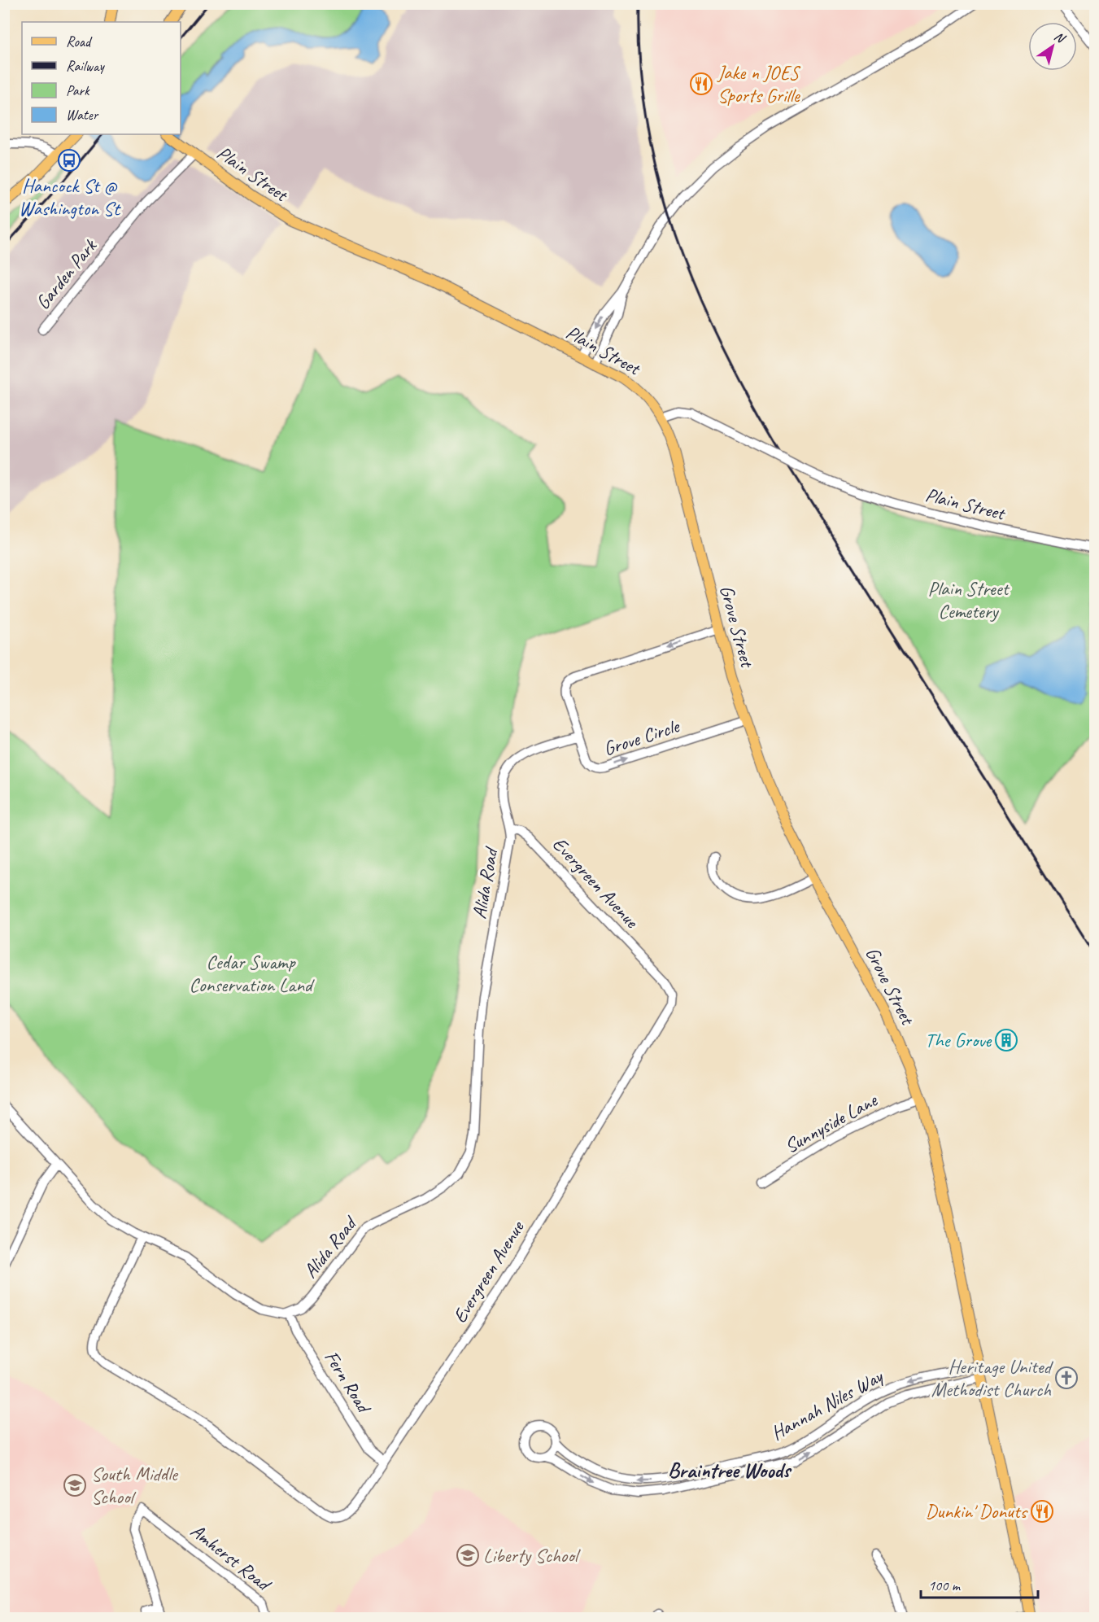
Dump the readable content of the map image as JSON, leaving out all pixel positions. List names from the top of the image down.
{
  "streets": {
    "main road": ["Plain Street", "Grove Street"],
    "street": [
      "Garden Park",
      "Grove Circle",
      "Evergreen Avenue",
      "Alida Road",
      "Sunnyside Lane",
      "Fern Road",
      "Hannah Niles Way",
      "Amherst Road"
    ]
  },
  "crossings": [
    ["Plain Street", "Garden Park"],
    ["Plain Street", "Grove Street"],
    ["Grove Street", "Grove Circle"],
    ["Grove Street", "Sunnyside Lane"],
    ["Grove Street", "Hannah Niles Way"],
    ["Evergreen Avenue", "Alida Road"],
    ["Evergreen Avenue", "Fern Road"],
    ["Alida Road", "Fern Road"]
  ],
  "districts": ["Braintree Woods"],
  "parks": ["Plain Street Cemetery", "Cedar Swamp Conservation Land"],
  "places": {
    "restaurant": ["Jake n JOES Sports Grille", "Dunkin' Donuts"],
    "bus stop": ["Hancock St @ Washington St"],
    "building": ["The Grove"],
    "church": ["Heritage United Methodist Church"],
    "school or university": ["South Middle School", "Liberty School"]
  },
  "legend": [
    "Road",
    "Railway",
    "Park",
    "Water"
  ],
  "scale_bar": "100 m",
  "north": "top right"
}
